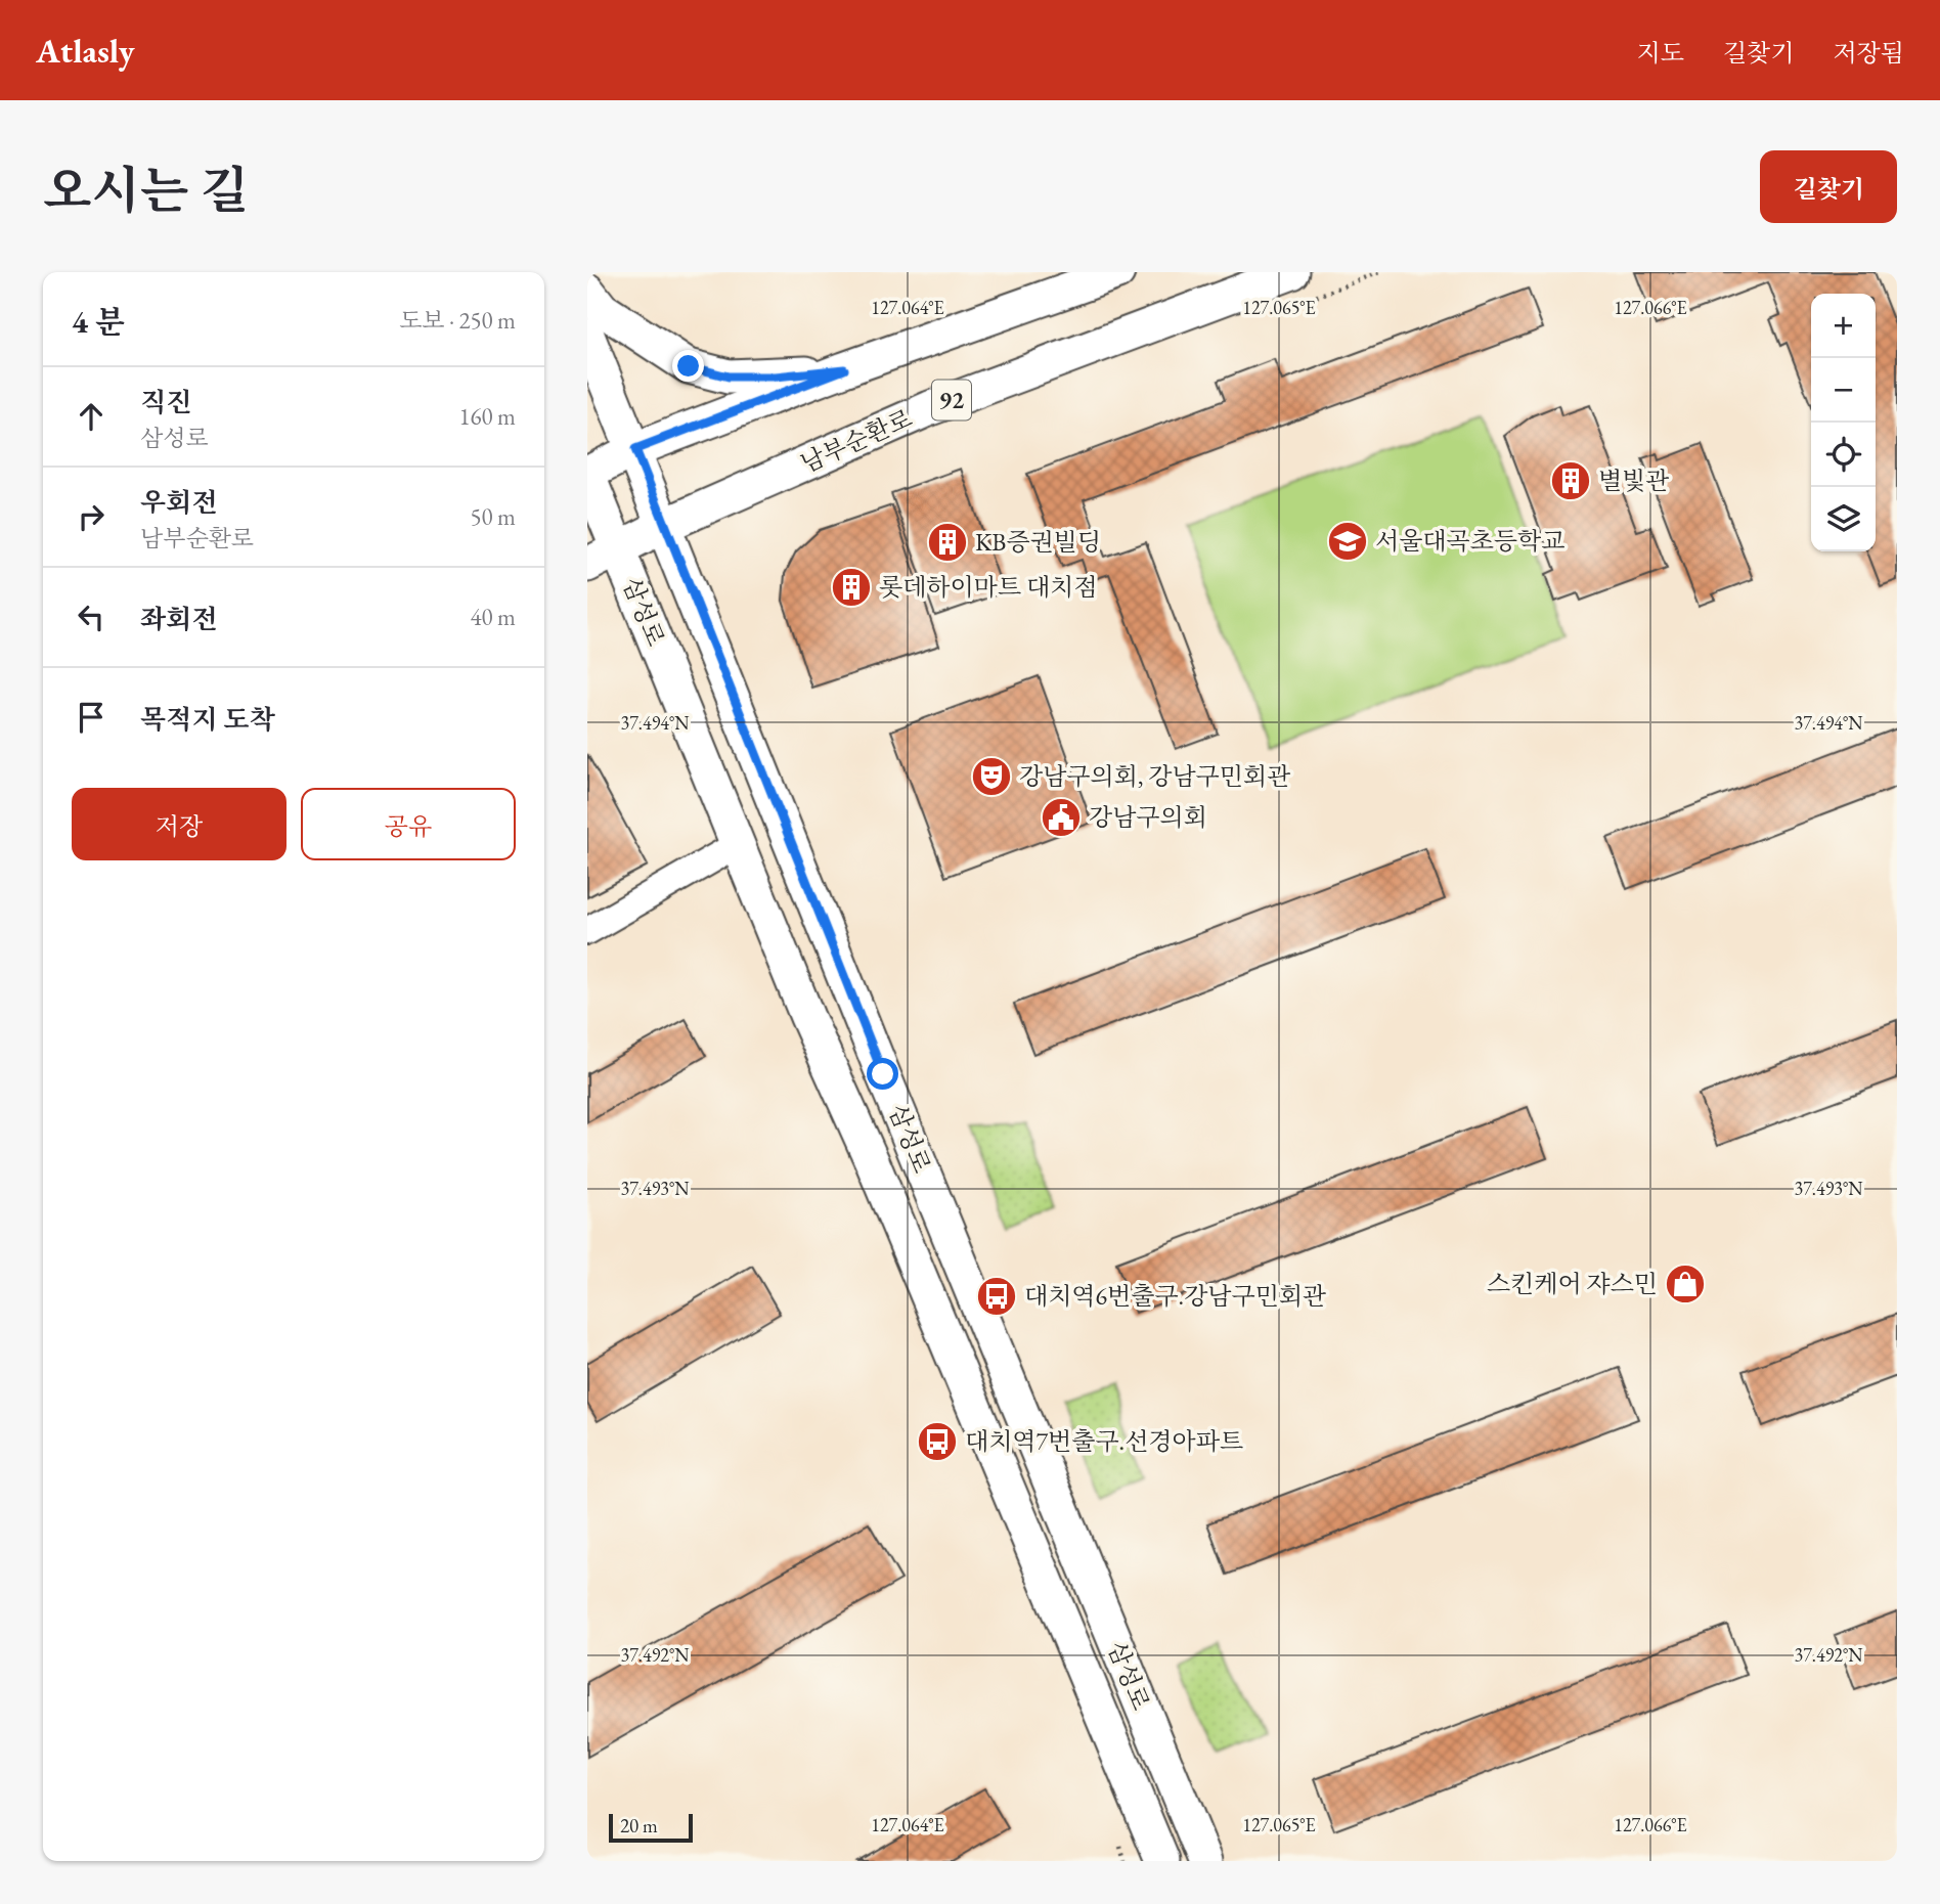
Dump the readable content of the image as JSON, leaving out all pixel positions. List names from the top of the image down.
{
  "streets": {
    "main road": ["92", "남부순환로", "삼성로"]
  },
  "crossings": [
    ["남부순환로", "삼성로"]
  ],
  "places": {
    "building": ["별빛관", "KB증권빌딩", "롯데하이마트 대치점"],
    "school or university": ["서울대곡초등학교"],
    "theatre": ["강남구의회, 강남구민회관"],
    "public building": ["강남구의회"],
    "shop": ["스킨케어 쟈스민"],
    "bus stop": ["대치역6번출구.강남구민회관", "대치역7번출구.선경아파트"]
  },
  "scale_bar": "20 m",
  "page": {
    "header": "Atlasly",
    "nav": ["지도", "길찾기", "저장됨"],
    "title": "오시는 길",
    "buttons": [
      "길찾기",
      ["저장", "공유"]
    ],
    "heading": ["4 분", "도보 · 250 m"],
    "map_buttons": ["+", "−"],
    "list": [
      ["직진", "삼성로", "160 m"],
      ["우회전", "남부순환로", "50 m"],
      ["좌회전", "40 m"],
      "목적지 도착"
    ],
    "scale": "20 m"
  },
  "coordinates": [
    "127.064°E",
    "127.065°E",
    "127.066°E",
    "37.494°N",
    "37.493°N",
    "37.492°N"
  ]
}
